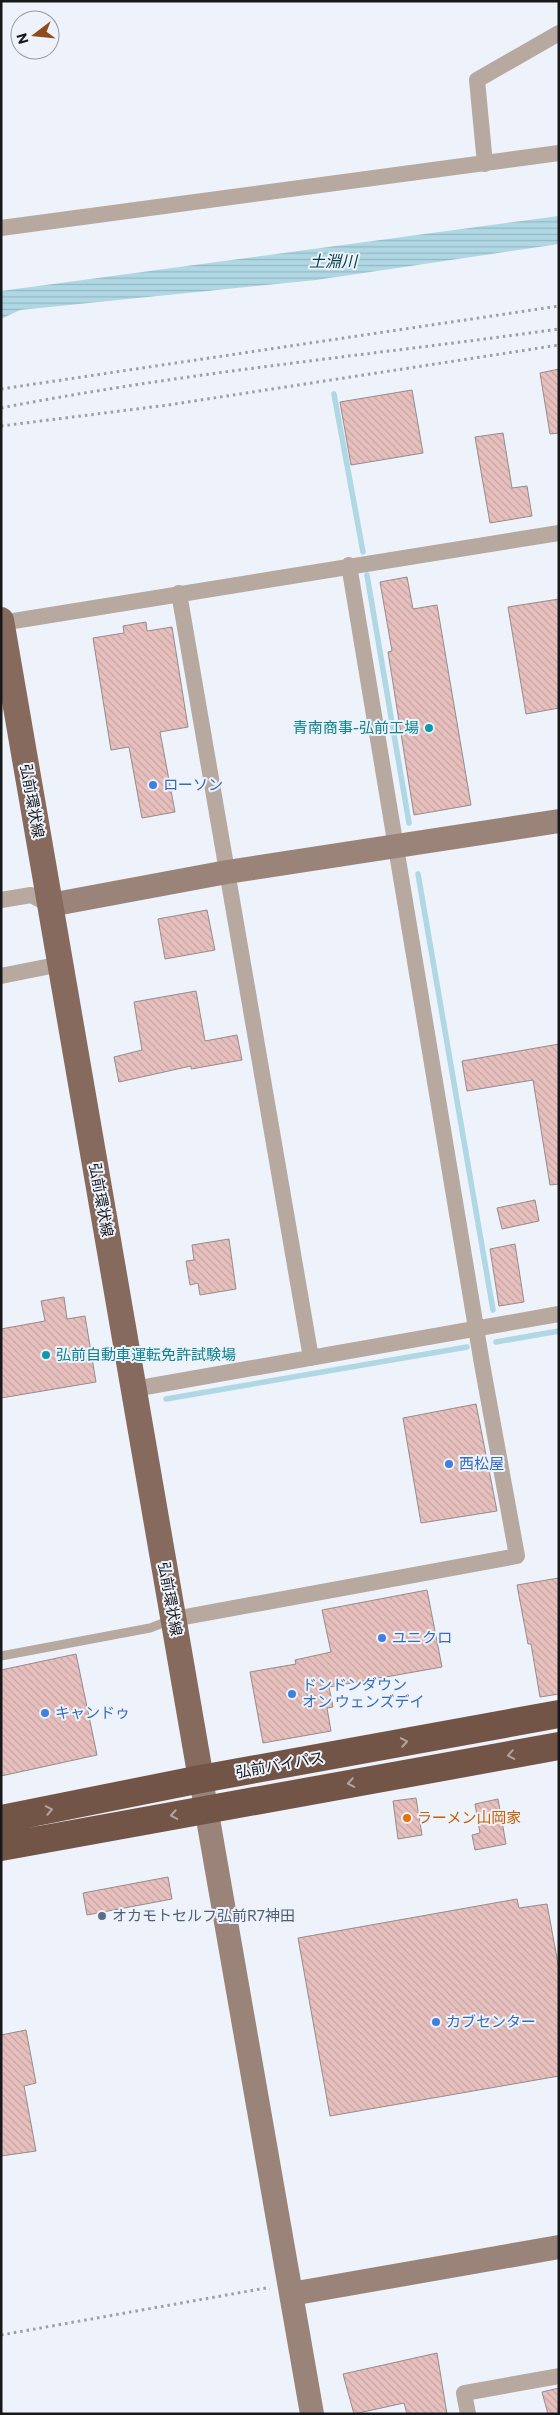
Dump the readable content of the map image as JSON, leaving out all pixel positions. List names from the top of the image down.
{
  "streets": {
    "highway": ["弘前バイパス"],
    "main road": ["弘前環状線"]
  },
  "crossings": [
    ["弘前環状線", "弘前バイパス"]
  ],
  "water": ["土淵川"],
  "places": [
    "青南商事-弘前工場",
    "ローソン",
    "弘前自動車運転免許試験場",
    "西松屋",
    "ユニクロ",
    "ドンドンダウン オン ウェンズデイ",
    "キャンドゥ",
    "ラーメン山岡家",
    "オカモトセルフ弘前R7神田",
    "カブセンター"
  ],
  "north": "left"
}
